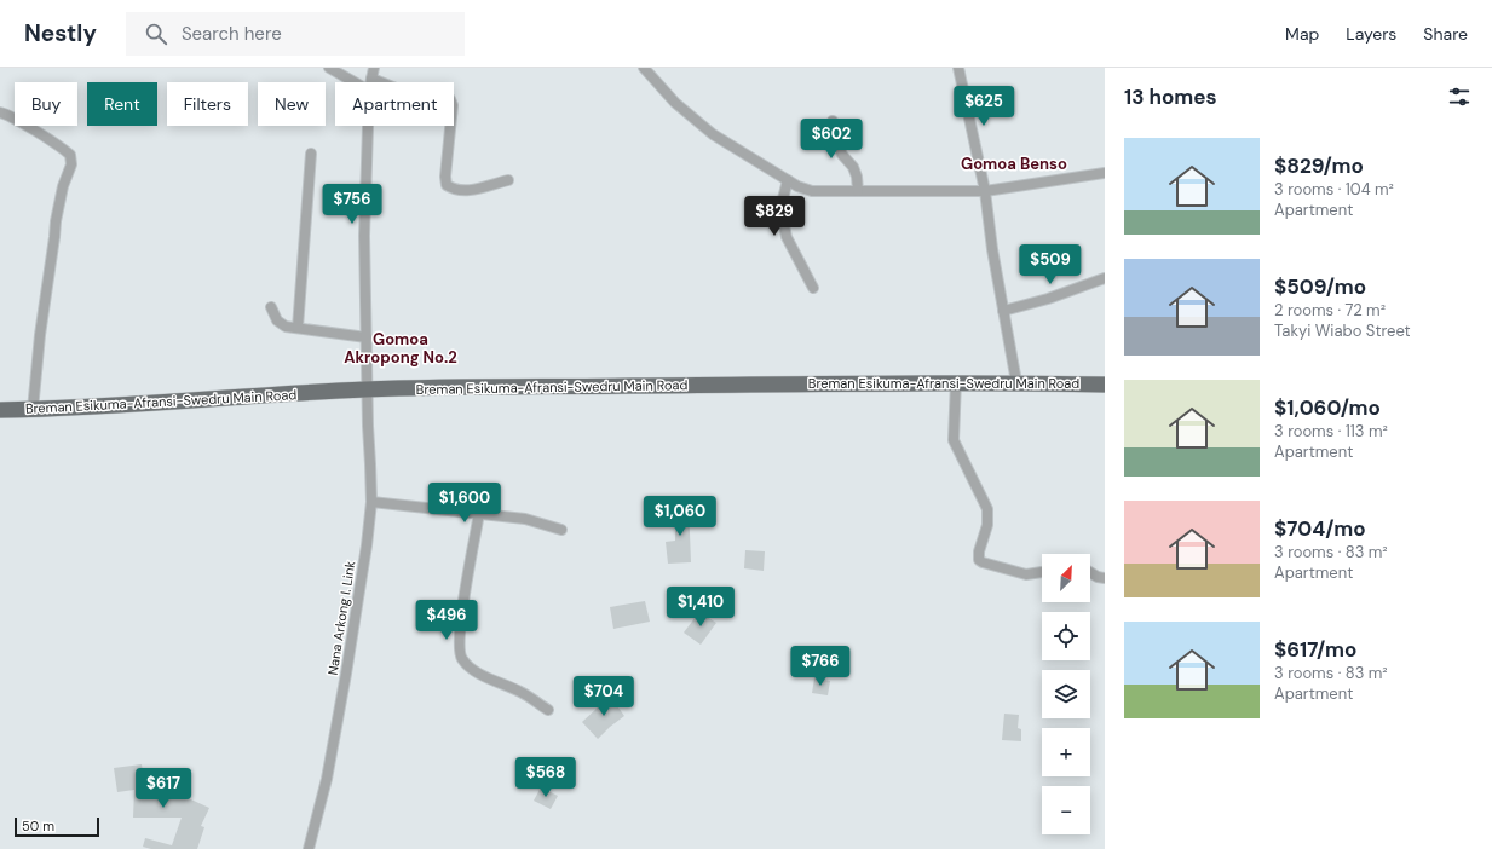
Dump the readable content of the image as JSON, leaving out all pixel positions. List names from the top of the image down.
{
  "streets": {
    "main road": ["Breman Esikuma-Afransi-Swedru Main Road"],
    "street": ["Nana Arkong I. Link"]
  },
  "crossings": [
    ["Breman Esikuma-Afransi-Swedru Main Road", "Nana Arkong I. Link"]
  ],
  "districts": ["Gomoa Benso", "Gomoa Akropong No.2"],
  "scale_bar": "50 m",
  "north": "top right",
  "page": {
    "header": "Nestly",
    "search": "Search here",
    "nav": ["Map", "Layers", "Share"],
    "heading": "13 homes",
    "chip": [
      "Buy",
      "Rent",
      "Filters",
      "New",
      "Apartment"
    ],
    "price": [
      "$625",
      "$602",
      "$756",
      "$829",
      "$509",
      "$1,600",
      "$1,060",
      "$1,410",
      "$496",
      "$766",
      "$704",
      "$568",
      "$617"
    ],
    "list": [
      {
        "name": "$829/mo",
        "note": "3 rooms · 104 m² · Apartment"
      },
      {
        "name": "$509/mo",
        "note": "2 rooms · 72 m² · Takyi Wiabo Street"
      },
      {
        "name": "$1,060/mo",
        "note": "3 rooms · 113 m² · Apartment"
      },
      {
        "name": "$704/mo",
        "note": "3 rooms · 83 m² · Apartment"
      },
      {
        "name": "$617/mo",
        "note": "3 rooms · 83 m² · Apartment"
      }
    ],
    "map_buttons": ["+", "−"],
    "scale": "50 m"
  }
}
